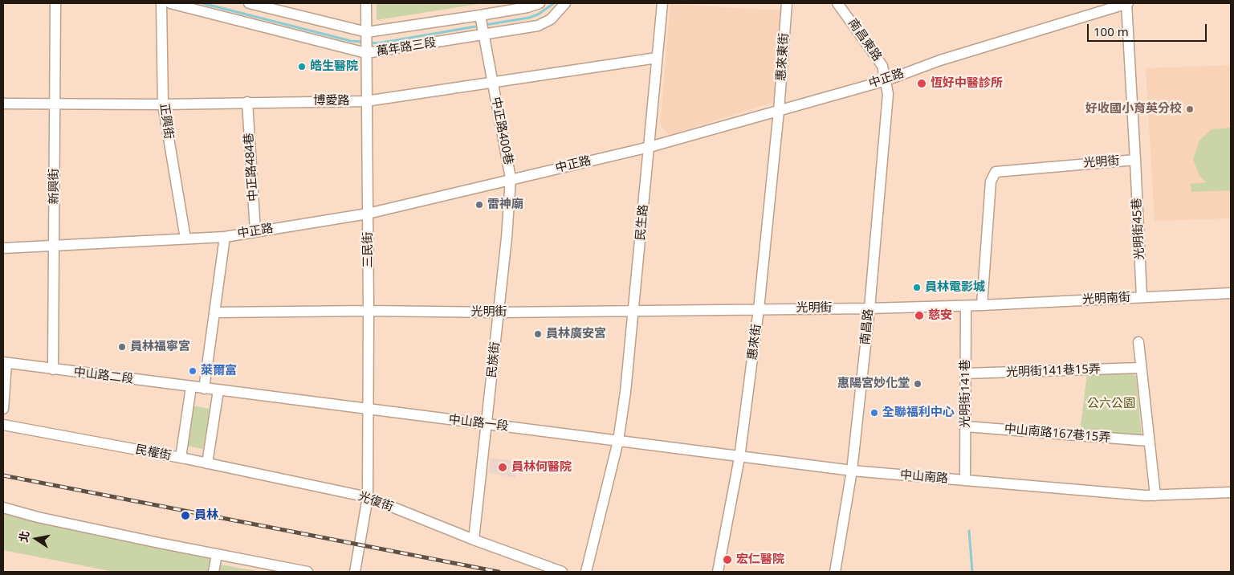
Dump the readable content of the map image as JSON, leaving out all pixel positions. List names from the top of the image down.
{
  "streets": {
    "street": [
      "南昌東路",
      "萬年路三段",
      "惠來東街",
      "中正路",
      "博愛路",
      "正興街",
      "中正路400巷",
      "光明街",
      "中正路484巷",
      "新興街",
      "民生路",
      "光明街45巷",
      "三民街",
      "光明南街",
      "南昌路",
      "惠來街",
      "民族街",
      "光明街141巷15弄",
      "中山路二段",
      "光明街141巷",
      "中山路一段",
      "中山南路167巷15弄",
      "民權街",
      "中山南路",
      "光復街"
    ]
  },
  "crossings": [
    ["南昌東路", "中正路"],
    ["南昌東路", "南昌路"],
    ["萬年路三段", "中正路400巷"],
    ["萬年路三段", "三民街"],
    ["惠來東街", "中正路"],
    ["惠來東街", "惠來街"],
    ["中正路", "正興街"],
    ["中正路", "中正路400巷"],
    ["中正路", "光明街"],
    ["中正路", "中正路484巷"],
    ["中正路", "新興街"],
    ["中正路", "民生路"],
    ["中正路", "三民街"],
    ["中正路", "南昌路"],
    ["中正路", "惠來街"],
    ["中正路", "民族街"],
    ["博愛路", "正興街"],
    ["博愛路", "中正路400巷"],
    ["博愛路", "中正路484巷"],
    ["博愛路", "新興街"],
    ["博愛路", "民生路"],
    ["博愛路", "三民街"],
    ["中正路400巷", "民族街"],
    ["光明街", "民生路"],
    ["光明街", "光明街45巷"],
    ["光明街", "三民街"],
    ["光明街", "光明南街"],
    ["光明街", "南昌路"],
    ["光明街", "惠來街"],
    ["光明街", "民族街"],
    ["光明街", "光明街141巷"],
    ["新興街", "中山路二段"],
    ["民生路", "中山路一段"],
    ["民生路", "中山南路"],
    ["光明街45巷", "光明南街"],
    ["三民街", "中山路一段"],
    ["三民街", "光復街"],
    ["南昌路", "中山南路"],
    ["惠來街", "中山南路"],
    ["民族街", "中山路一段"],
    ["民族街", "光復街"],
    ["光明街141巷15弄", "光明街141巷"],
    ["中山路二段", "中山路一段"],
    ["中山路二段", "民權街"],
    ["光明街141巷", "中山南路167巷15弄"],
    ["光明街141巷", "中山南路"],
    ["中山路一段", "中山南路"],
    ["民權街", "光復街"]
  ],
  "parks": ["公六公園"],
  "places": [
    "皓生醫院",
    "恆好中醫診所",
    "好收國小育英分校",
    "雷神廟",
    "員林電影城",
    "慈安",
    "員林廣安宮",
    "員林福寧宮",
    "萊爾富",
    "惠陽宮妙化堂",
    "全聯福利中心",
    "員林何醫院",
    "員林",
    "宏仁醫院"
  ],
  "scale_bar": "100 m",
  "north": "left"
}
